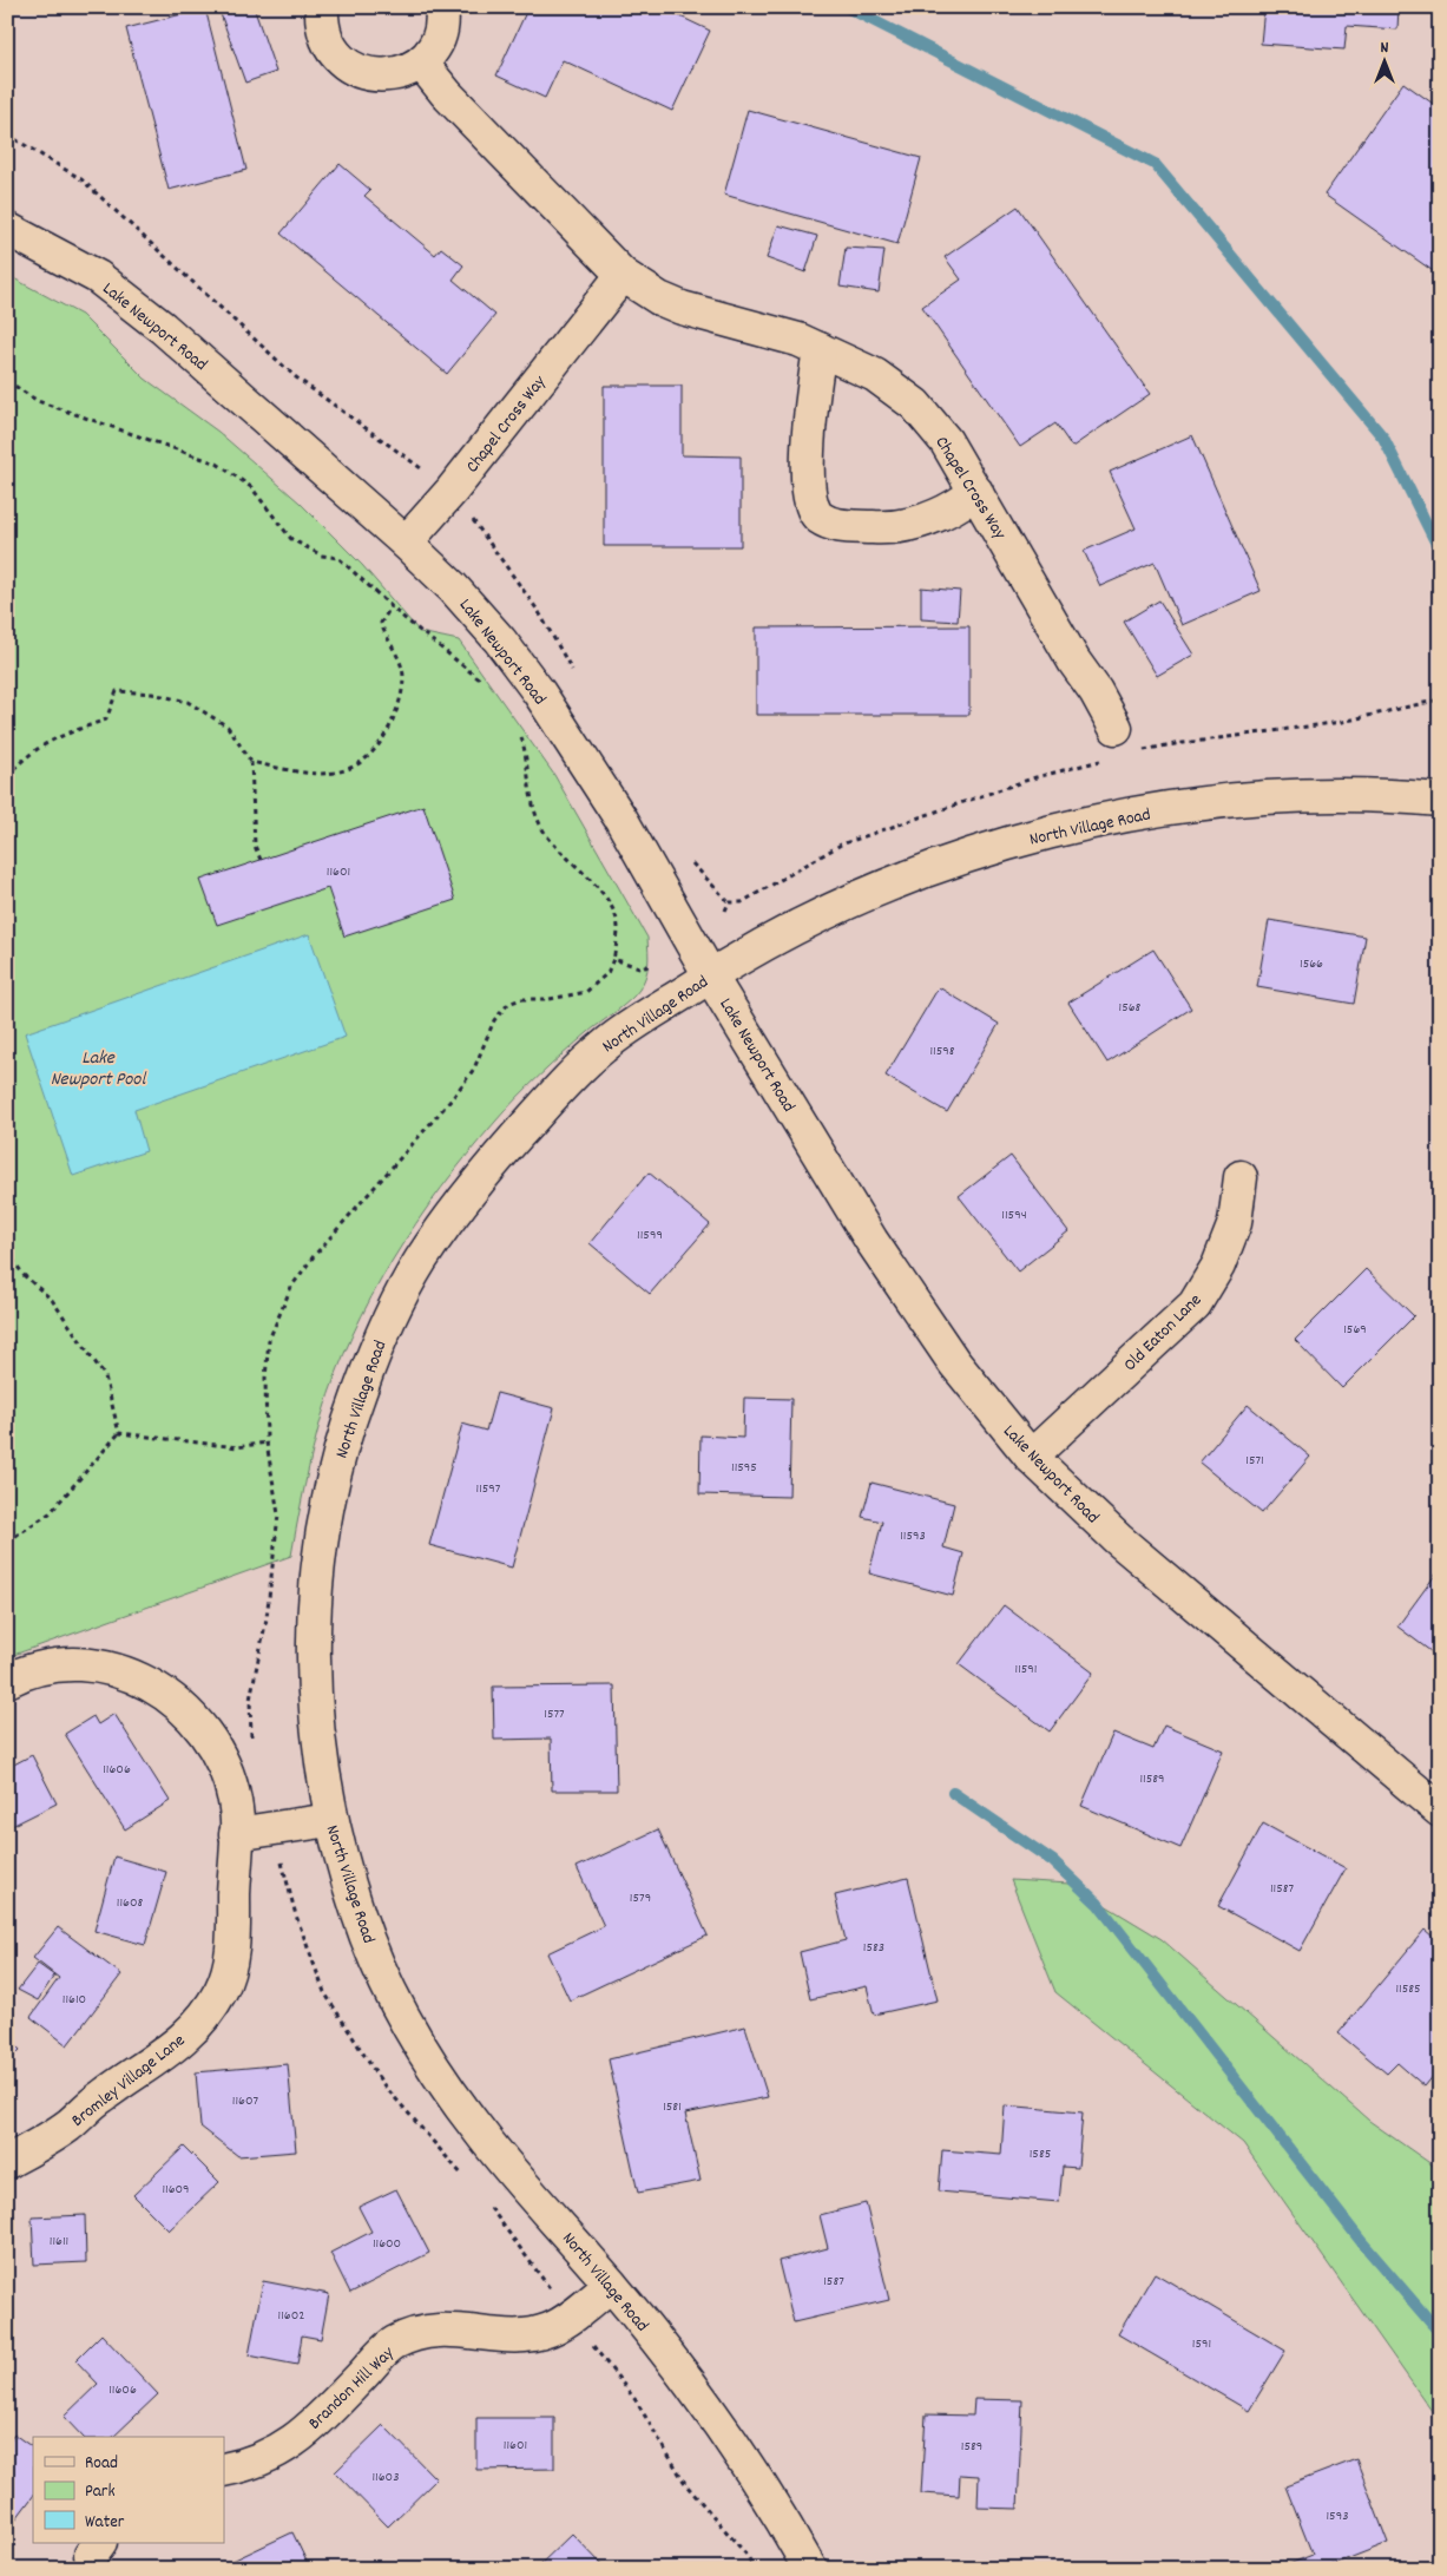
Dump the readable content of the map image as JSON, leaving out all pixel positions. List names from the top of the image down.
{
  "streets": {
    "street": [
      "Lake Newport Road",
      "Chapel Cross Way",
      "North Village Road",
      "Old Eaton Lane",
      "Bromley Village Lane",
      "Brandon Hill Way"
    ]
  },
  "crossings": [
    ["Lake Newport Road", "Chapel Cross Way"],
    ["Lake Newport Road", "North Village Road"],
    ["Lake Newport Road", "Old Eaton Lane"],
    ["North Village Road", "Brandon Hill Way"]
  ],
  "water": ["Lake Newport Pool"],
  "house_numbers": [
    "11601",
    "1566",
    "1568",
    "11598",
    "11594",
    "11599",
    "1569",
    "1571",
    "11595",
    "11597",
    "11593",
    "11591",
    "1577",
    "11606",
    "11589",
    "11587",
    "1579",
    "11608",
    "1583",
    "11585",
    "11610",
    "11607",
    "1581",
    "1585",
    "11609",
    "11611",
    "11600",
    "1587",
    "11602",
    "1591",
    "11606",
    "11601",
    "1589",
    "11603",
    "1593"
  ],
  "legend": ["Road", "Park", "Water"],
  "north": "top"
}
